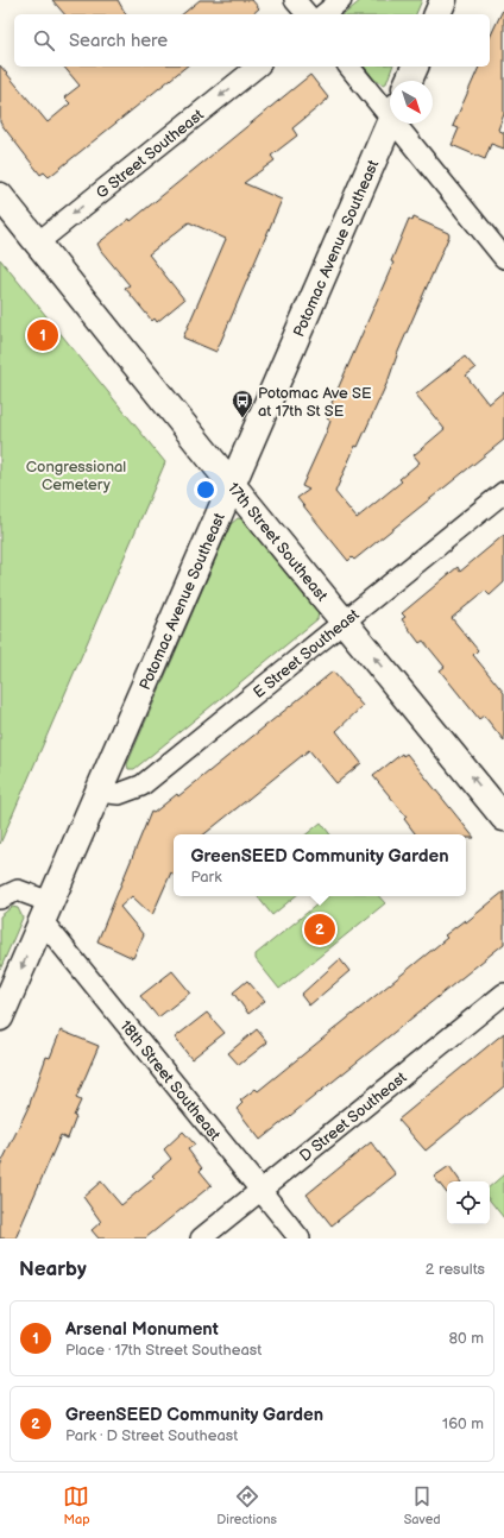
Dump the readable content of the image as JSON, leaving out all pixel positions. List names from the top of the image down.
{
  "streets": {
    "main road": ["Potomac Avenue Southeast", "17th Street Southeast"],
    "street": [
      "G Street Southeast",
      "E Street Southeast",
      "18th Street Southeast",
      "D Street Southeast"
    ]
  },
  "crossings": [
    ["G Street Southeast", "17th Street Southeast"],
    ["Potomac Avenue Southeast", "17th Street Southeast"],
    ["Potomac Avenue Southeast", "E Street Southeast"],
    ["Potomac Avenue Southeast", "18th Street Southeast"],
    ["17th Street Southeast", "E Street Southeast"],
    ["18th Street Southeast", "D Street Southeast"]
  ],
  "one_way": ["G Street Southeast"],
  "parks": ["Congressional Cemetery"],
  "places": {
    "bus stop": ["Potomac Ave SE at 17th St SE"]
  },
  "north": "bottom right",
  "page": {
    "search": "Search here",
    "pins": ["1", "2"],
    "popup": ["GreenSEED Community Garden", "Park"],
    "heading": ["Nearby", "2 results"],
    "list": [
      {
        "mark": "1",
        "name": "Arsenal Monument",
        "note": "Place · 17th Street Southeast",
        "value": "80 m"
      },
      {
        "mark": "2",
        "name": "GreenSEED Community Garden",
        "note": "Park · D Street Southeast",
        "value": "160 m"
      }
    ],
    "nav": ["Map", "Directions", "Saved"]
  }
}
